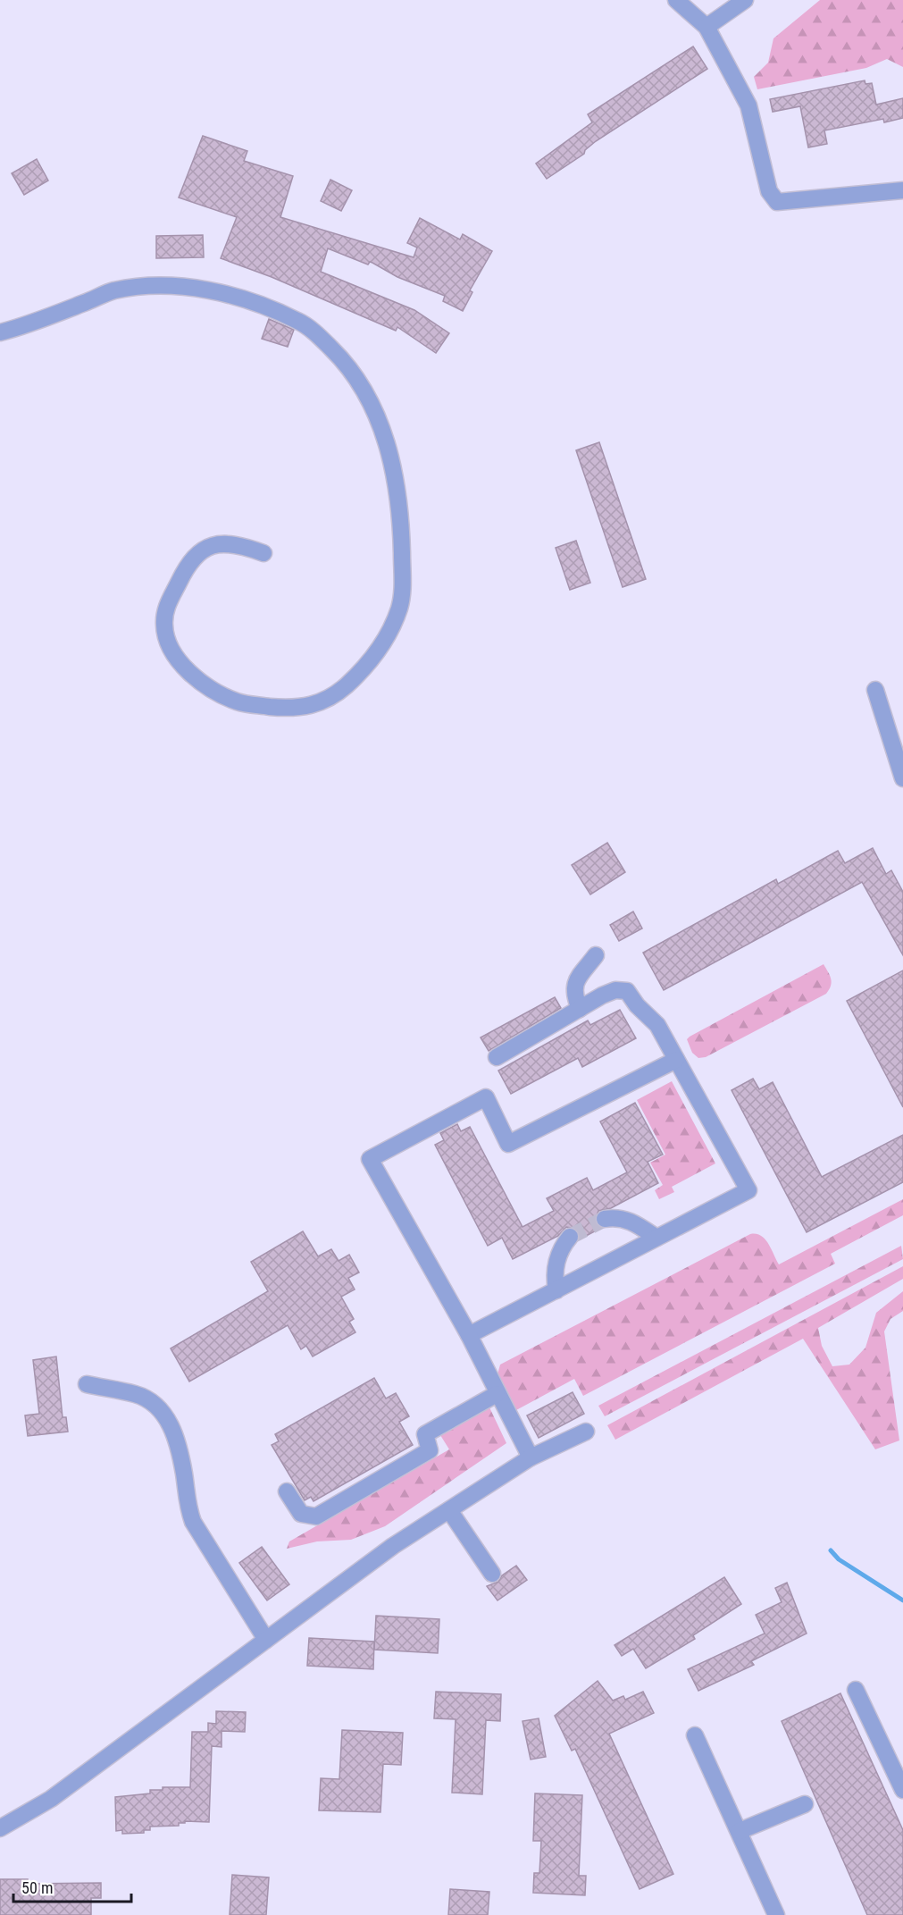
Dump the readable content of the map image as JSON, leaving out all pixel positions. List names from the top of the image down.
{
  "scale_bar": "50 m"
}
